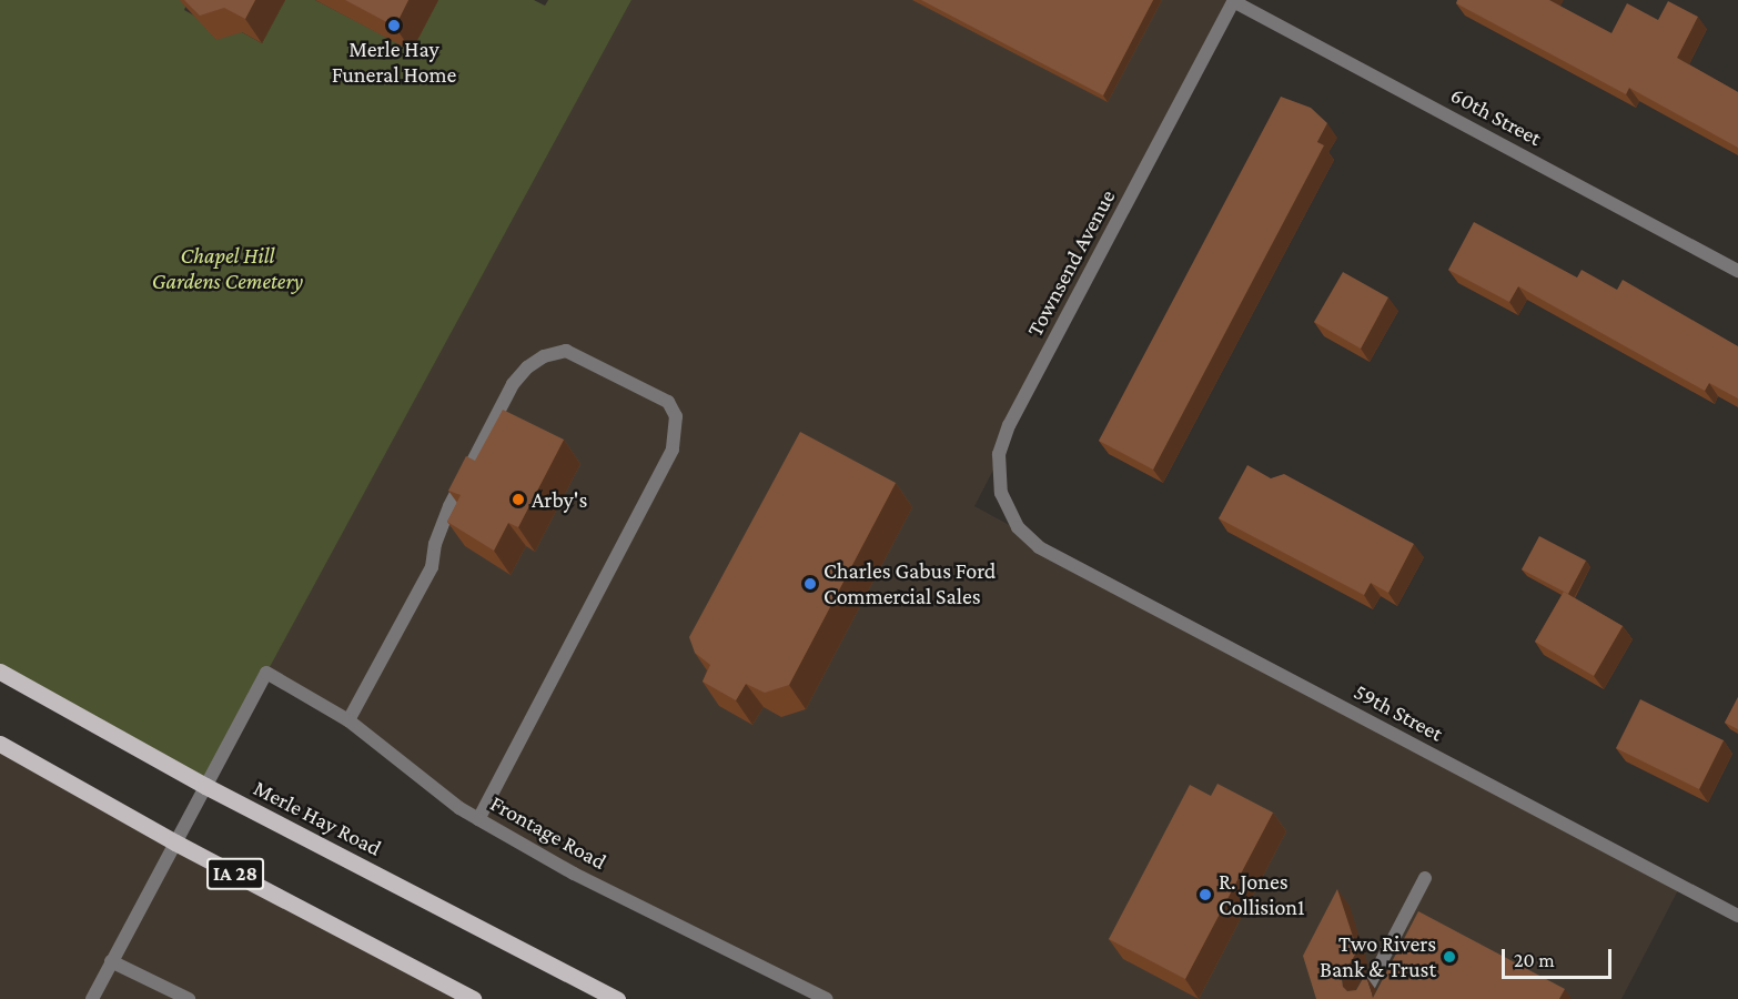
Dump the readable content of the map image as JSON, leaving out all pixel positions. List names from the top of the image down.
{
  "streets": {
    "main road": ["Merle Hay Road", "IA 28"],
    "street": [
      "60th Street",
      "Townsend Avenue",
      "59th Street",
      "Frontage Road"
    ]
  },
  "crossings": [
    ["60th Street", "Townsend Avenue"],
    ["Townsend Avenue", "59th Street"],
    ["Merle Hay Road", "Frontage Road"]
  ],
  "parks": ["Chapel Hill Gardens Cemetery"],
  "places": [
    "Merle Hay Funeral Home",
    "Arby's",
    "Charles Gabus Ford Commercial Sales",
    "R. Jones Collision1",
    "Two Rivers Bank & Trust"
  ],
  "scale_bar": "20 m"
}
